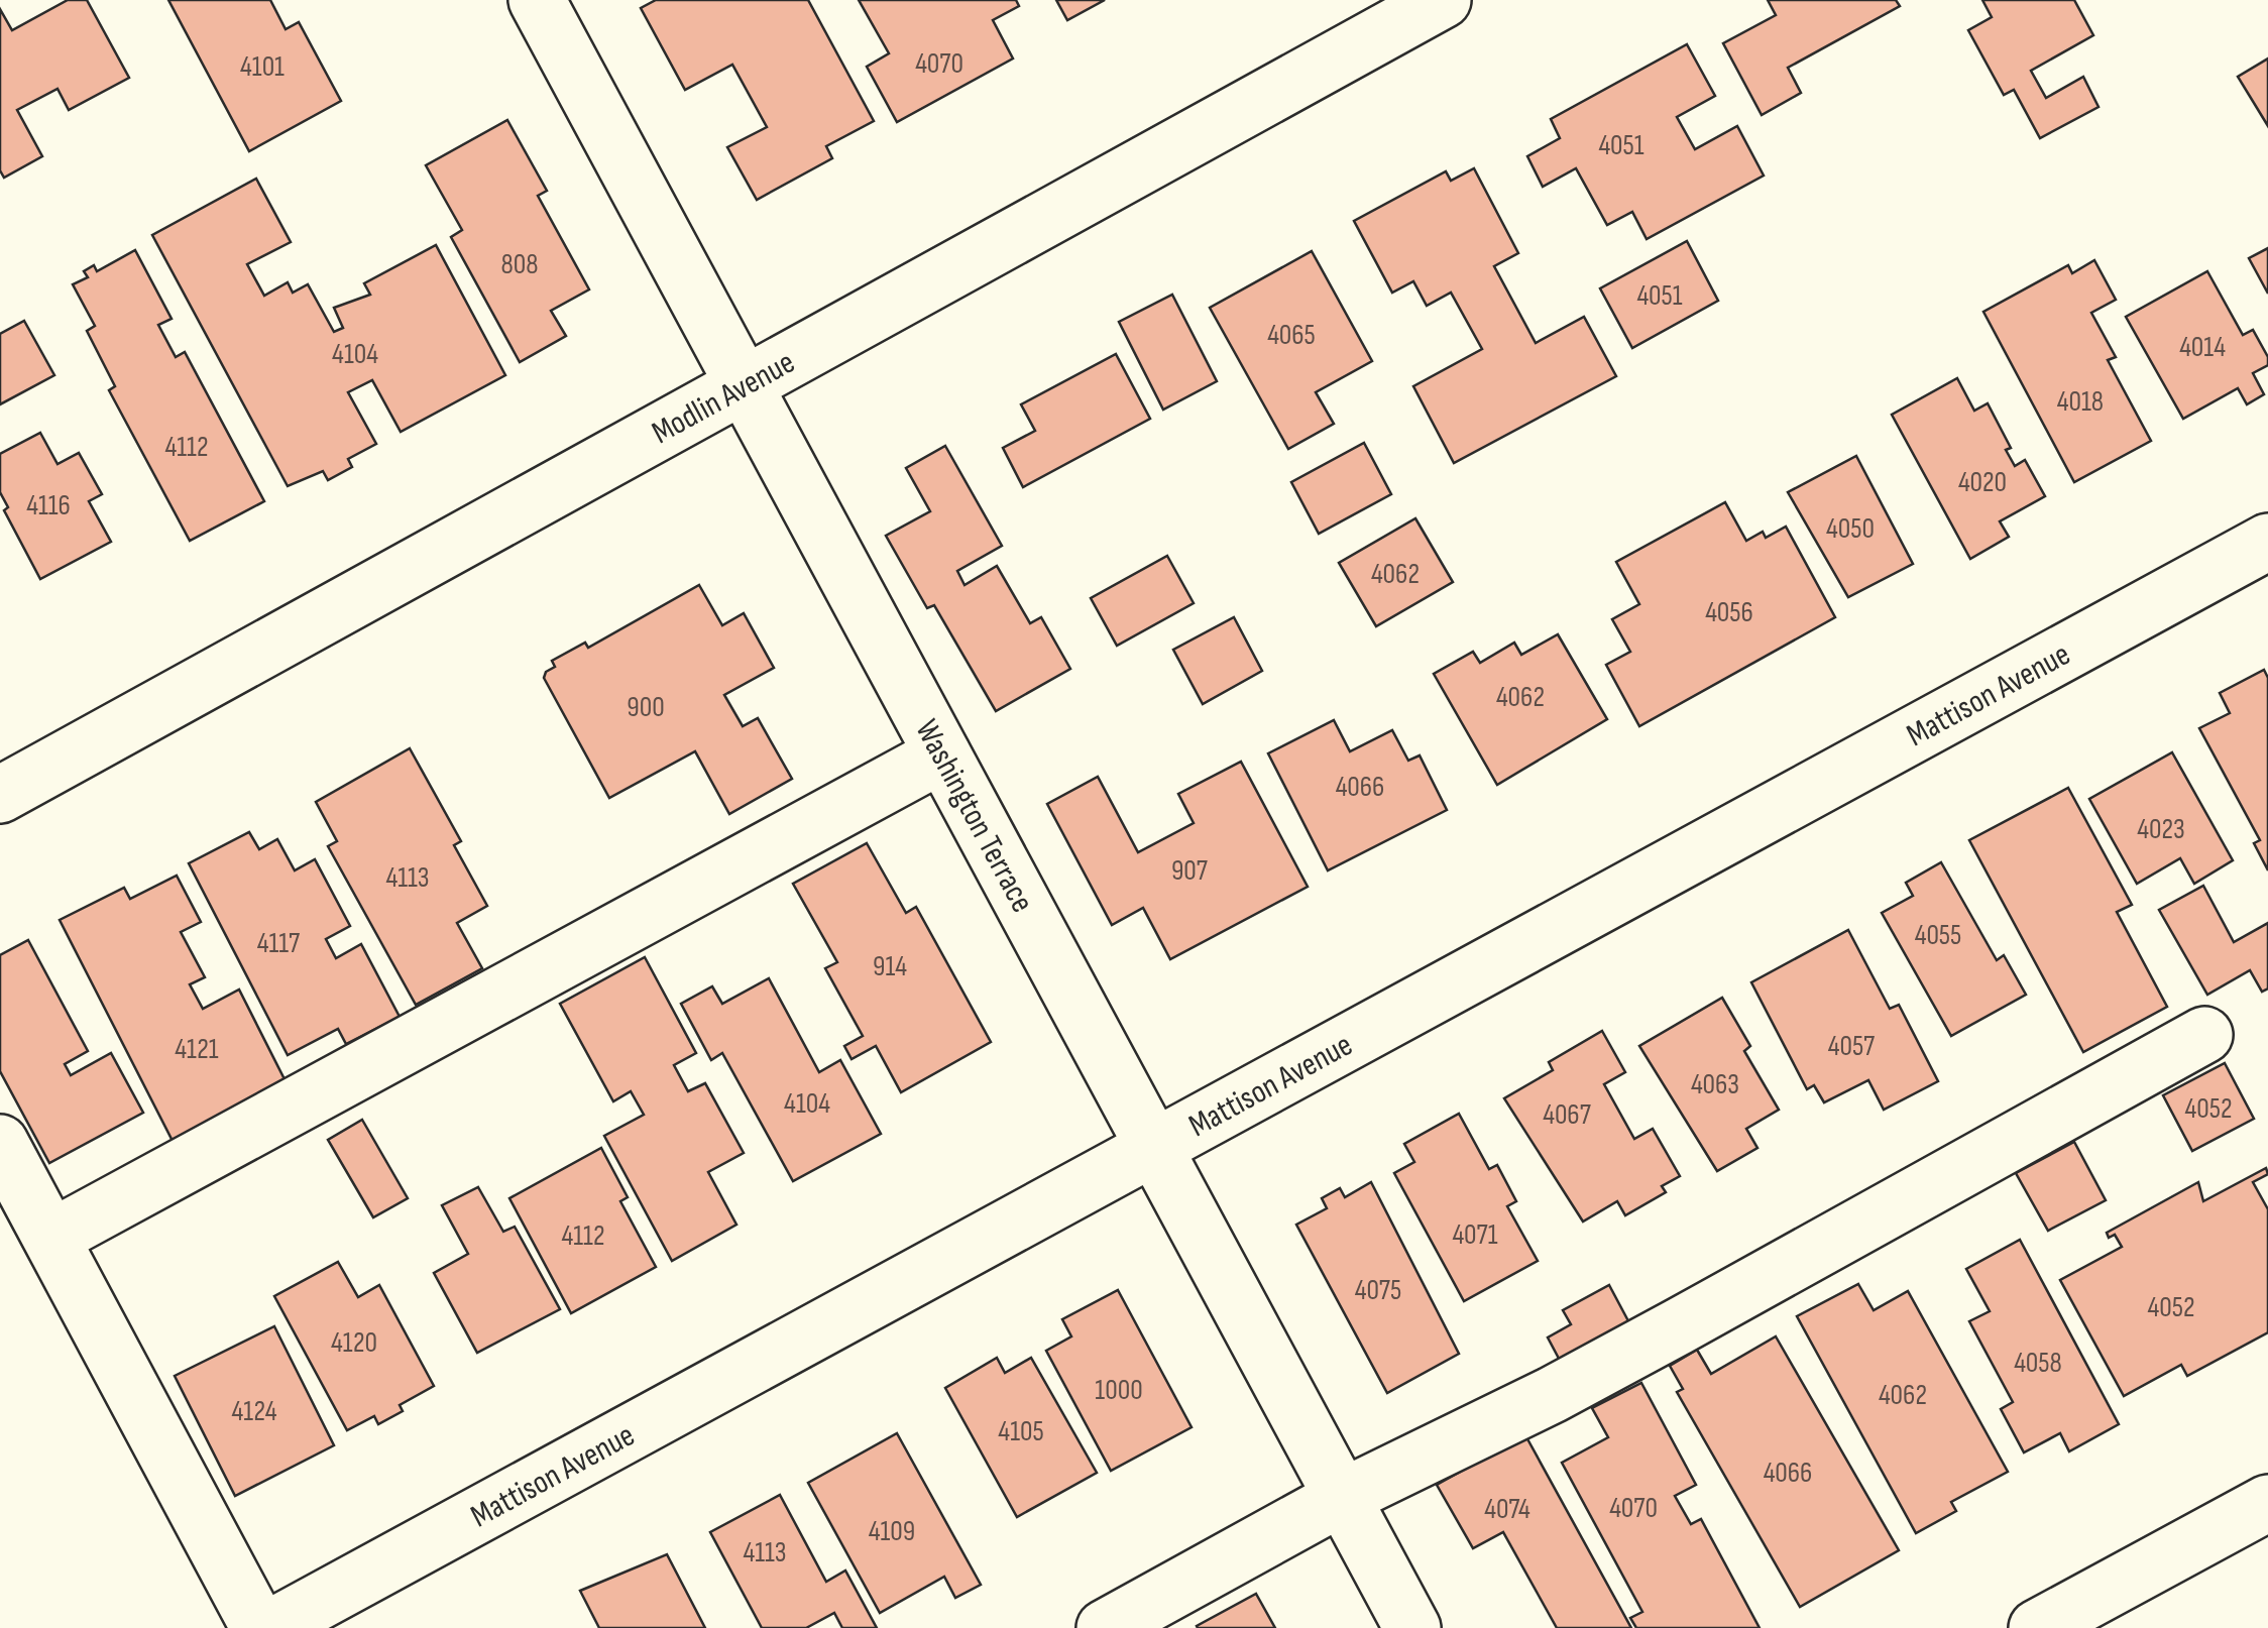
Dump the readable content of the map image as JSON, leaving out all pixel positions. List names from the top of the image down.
{
  "streets": {
    "street": ["Modlin Avenue", "Mattison Avenue", "Washington Terrace"]
  },
  "crossings": [
    ["Modlin Avenue", "Washington Terrace"],
    ["Mattison Avenue", "Washington Terrace"]
  ],
  "house_numbers": [
    "4070",
    "4101",
    "4051",
    "808",
    "4051",
    "4065",
    "4014",
    "4104",
    "4018",
    "4112",
    "4020",
    "4116",
    "4050",
    "4062",
    "4056",
    "4062",
    "900",
    "4066",
    "4023",
    "907",
    "4113",
    "4055",
    "4117",
    "914",
    "4057",
    "4121",
    "4063",
    "4104",
    "4052",
    "4067",
    "4071",
    "4112",
    "4075",
    "4052",
    "4120",
    "4058",
    "1000",
    "4062",
    "4124",
    "4105",
    "4066",
    "4070",
    "4074",
    "4109",
    "4113"
  ]
}
